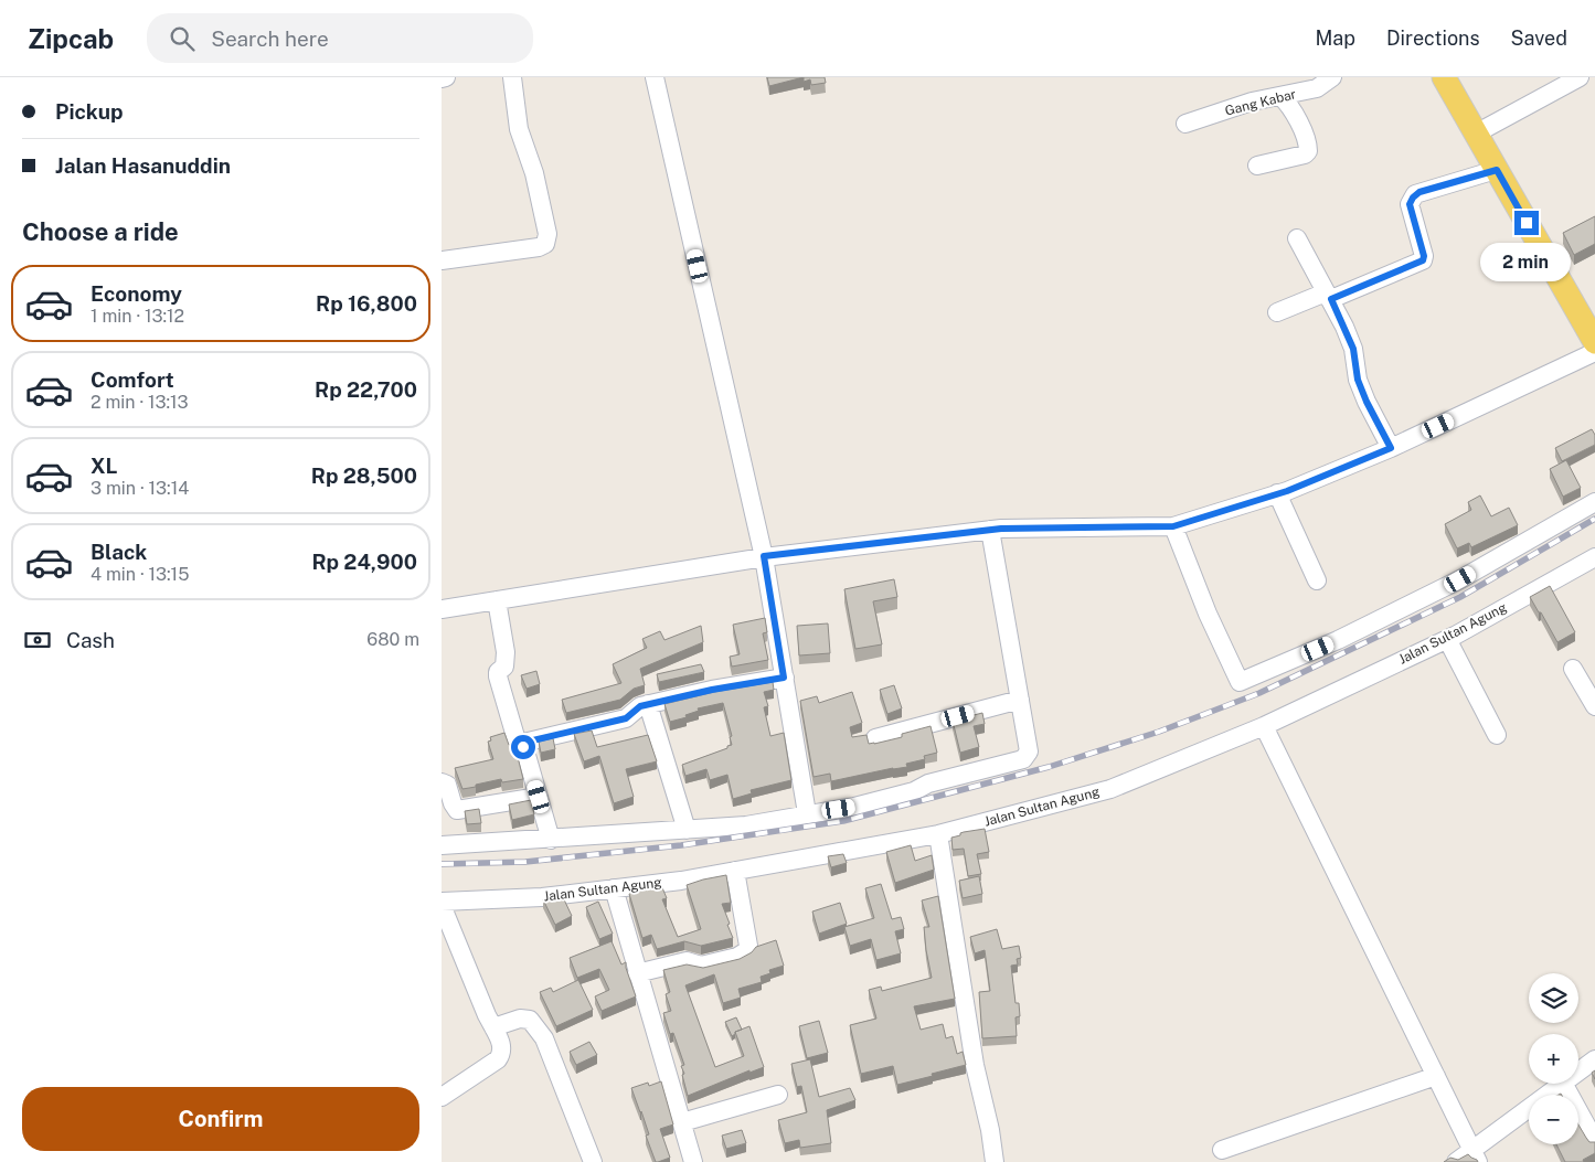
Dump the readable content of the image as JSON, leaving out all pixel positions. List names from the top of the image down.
{
  "streets": {
    "street": ["Gang Kabar", "Jalan Sultan Agung"]
  },
  "page": {
    "header": "Zipcab",
    "search": "Search here",
    "nav": ["Map", "Directions", "Saved"],
    "banner": ["Pickup", "Jalan Hasanuddin"],
    "heading": "Choose a ride",
    "bubble": "2 min",
    "list": [
      {
        "name": "Economy",
        "note": "1 min · 13:12",
        "value": "Rp 16,800"
      },
      {
        "name": "Comfort",
        "note": "2 min · 13:13",
        "value": "Rp 22,700"
      },
      {
        "name": "XL",
        "note": "3 min · 13:14",
        "value": "Rp 28,500"
      },
      {
        "name": "Black",
        "note": "4 min · 13:15",
        "value": "Rp 24,900"
      }
    ],
    "pay": ["Cash", "680 m"],
    "map_buttons": ["+", "−"],
    "buttons": "Confirm"
  }
}
